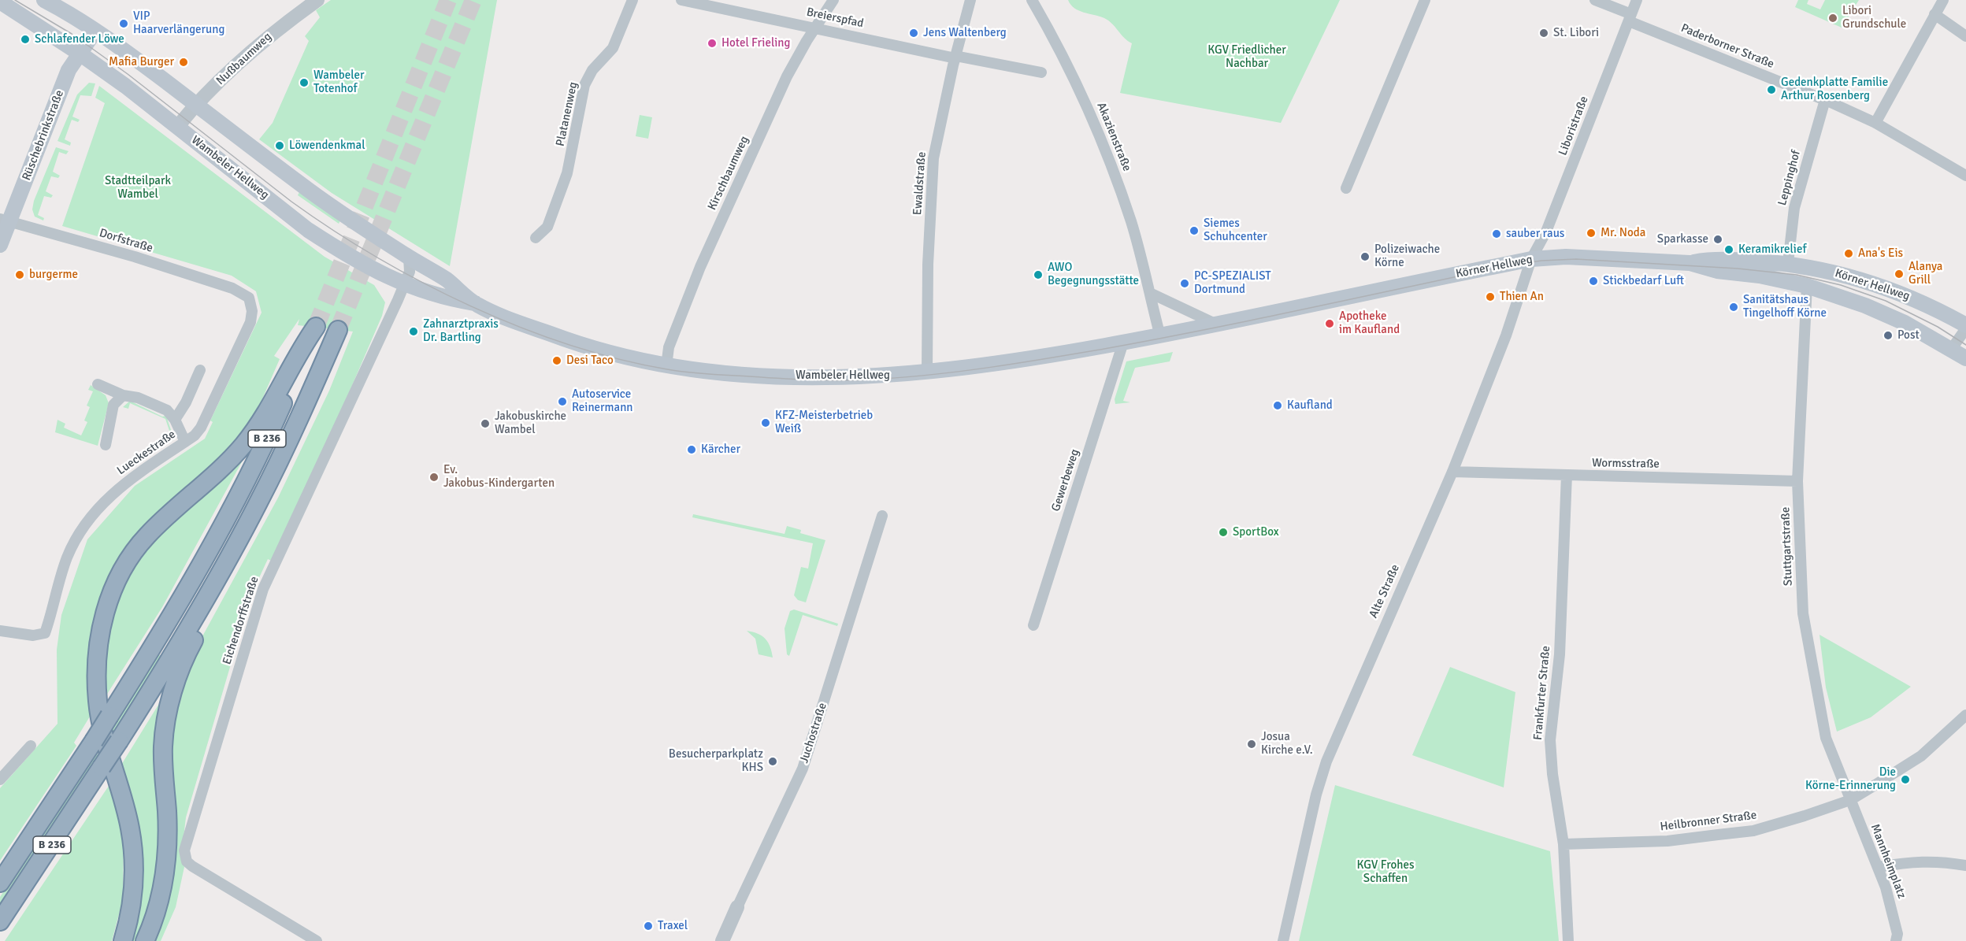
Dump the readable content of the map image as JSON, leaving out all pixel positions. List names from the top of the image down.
{
  "streets": {
    "highway": ["B 236"],
    "main road": ["Rüschebrinkstraße", "Wambeler Hellweg", "Körner Hellweg"],
    "street": [
      "Breierspfad",
      "Paderborner Straße",
      "Nußbaumweg",
      "Platanenweg",
      "Liboristraße",
      "Akazienstraße",
      "Kirschbaumweg",
      "Leppinghof",
      "Ewaldstraße",
      "Dorfstraße",
      "Lueckestraße",
      "Wormsstraße",
      "Gewerbeweg",
      "Stuttgartstraße",
      "Alte Straße",
      "Eichendorffstraße",
      "Frankfurter Straße",
      "Juchostraße",
      "Heilbronner Straße",
      "Mannheimplatz"
    ]
  },
  "crossings": [
    ["Breierspfad", "Kirschbaumweg"],
    ["Breierspfad", "Ewaldstraße"],
    ["Paderborner Straße", "Liboristraße"],
    ["Paderborner Straße", "Leppinghof"],
    ["Nußbaumweg", "Wambeler Hellweg"],
    ["Liboristraße", "Körner Hellweg"],
    ["Liboristraße", "Alte Straße"],
    ["Rüschebrinkstraße", "Wambeler Hellweg"],
    ["Rüschebrinkstraße", "Dorfstraße"],
    ["Akazienstraße", "Wambeler Hellweg"],
    ["Wambeler Hellweg", "Kirschbaumweg"],
    ["Wambeler Hellweg", "Ewaldstraße"],
    ["Wambeler Hellweg", "Körner Hellweg"],
    ["Wambeler Hellweg", "Gewerbeweg"],
    ["Wambeler Hellweg", "Eichendorffstraße"],
    ["Leppinghof", "Körner Hellweg"],
    ["Dorfstraße", "Lueckestraße"],
    ["Körner Hellweg", "Stuttgartstraße"],
    ["Körner Hellweg", "Alte Straße"],
    ["Wormsstraße", "Stuttgartstraße"],
    ["Wormsstraße", "Alte Straße"],
    ["Wormsstraße", "Frankfurter Straße"],
    ["Stuttgartstraße", "Heilbronner Straße"],
    ["Stuttgartstraße", "Mannheimplatz"],
    ["Frankfurter Straße", "Heilbronner Straße"],
    ["Heilbronner Straße", "Mannheimplatz"]
  ],
  "parks": ["KGV Friedlicher Nachbar", "Stadtteilpark Wambel", "KGV Frohes Schaffen"],
  "places": [
    "Libori Grundschule",
    "VIP Haarverlängerung",
    "Jens Waltenberg",
    "St. Libori",
    "Schlafender Löwe",
    "Hotel Frieling",
    "Mafia Burger",
    "Wambeler Totenhof",
    "Gedenkplatte Familie Arthur Rosenberg",
    "Löwendenkmal",
    "Siemes Schuhcenter",
    "Mr. Noda",
    "sauber raus",
    "Sparkasse",
    "Keramikrelief",
    "Ana's Eis",
    "Polizeiwache Körne",
    "Alanya Grill",
    "burgerme",
    "AWO Begegnungsstätte",
    "Stickbedarf Luft",
    "PC-SPEZIALIST Dortmund",
    "Thien An",
    "Sanitätshaus Tingelhoff Körne",
    "Apotheke im Kaufland",
    "Zahnarztpraxis Dr. Bartling",
    "Post",
    "Desi Taco",
    "Autoservice Reinermann",
    "Kaufland",
    "KFZ-Meisterbetrieb Weiß",
    "Jakobuskirche Wambel",
    "Kärcher",
    "Ev. Jakobus-Kindergarten",
    "SportBox",
    "Josua Kirche e.V.",
    "Besucherparkplatz KHS",
    "Die Körne-Erinnerung",
    "Traxel"
  ]
}
